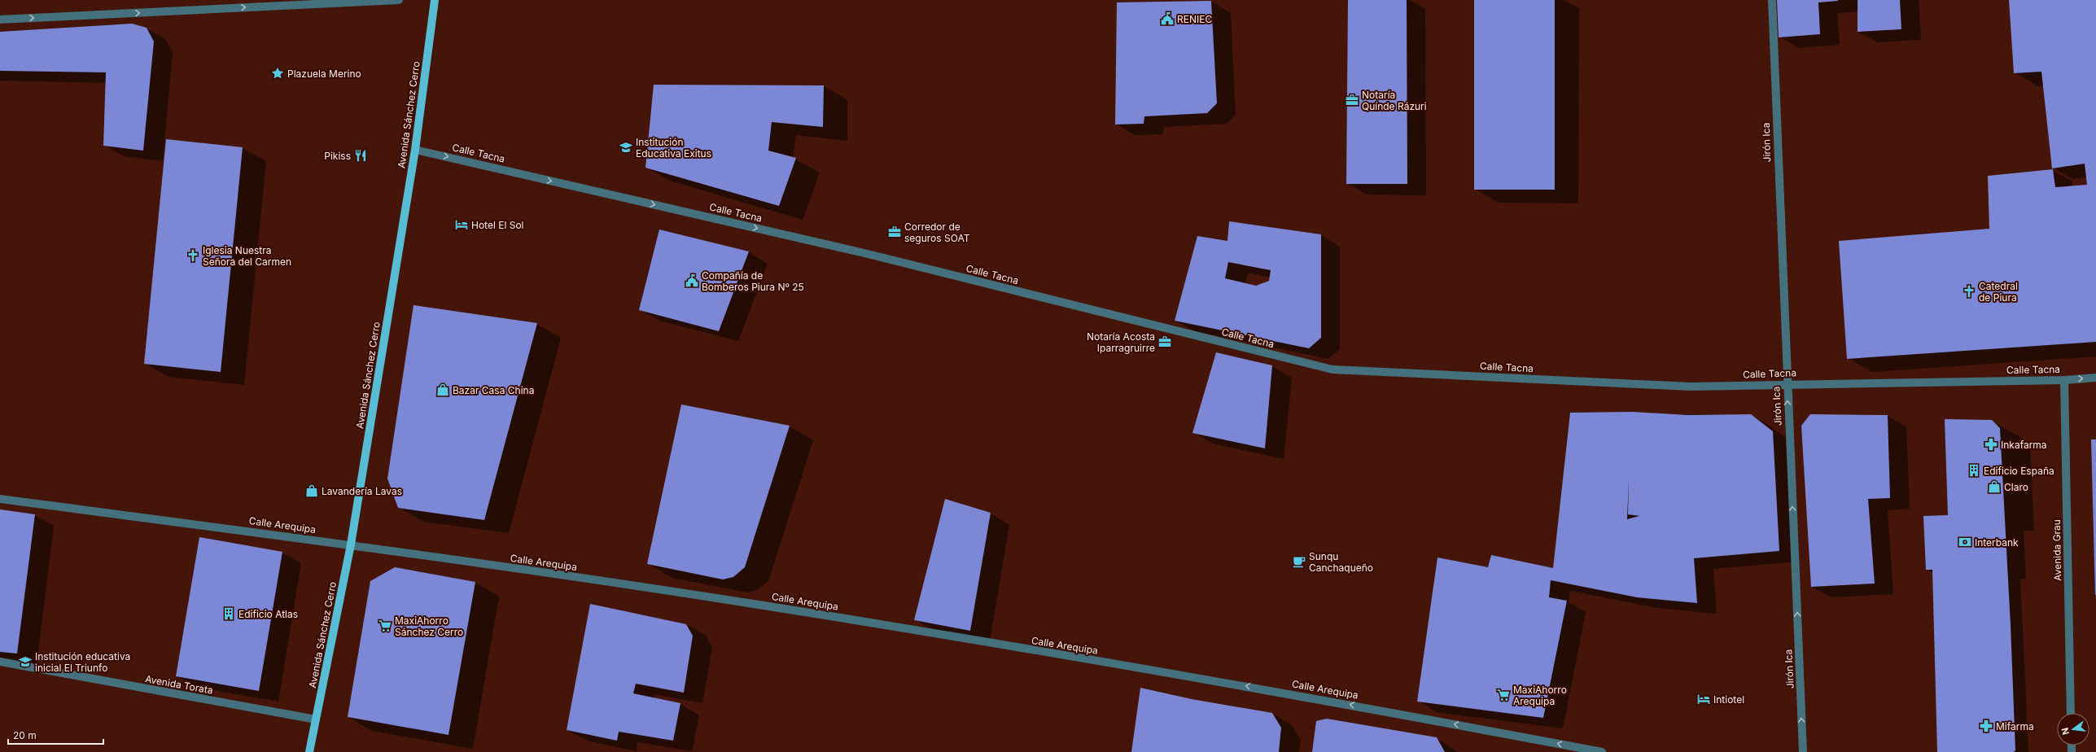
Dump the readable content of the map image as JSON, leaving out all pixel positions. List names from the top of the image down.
{
  "streets": {
    "main road": ["Avenida Sánchez Cerro"],
    "street": [
      "Jirón Ica",
      "Calle Tacna",
      "Calle Arequipa",
      "Avenida Grau",
      "Avenida Torata"
    ]
  },
  "crossings": [
    ["Avenida Sánchez Cerro", "Calle Tacna"],
    ["Avenida Sánchez Cerro", "Calle Arequipa"],
    ["Avenida Sánchez Cerro", "Avenida Torata"],
    ["Jirón Ica", "Calle Tacna"],
    ["Calle Tacna", "Avenida Grau"]
  ],
  "one_way": ["Jirón Ica", "Calle Tacna", "Calle Arequipa"],
  "places": {
    "public building": ["RENIEC", "Compañía de Bomberos Piura Nº 25"],
    "place": ["Plazuela Merino"],
    "office": ["Notaría Quínde Rázuri", "Corredor de seguros SOAT", "Notaría Acosta Iparragruirre"],
    "school or university": ["Institución Educativa Exitus", "Institución educativa inicial El Triunfo"],
    "restaurant": ["Pikiss"],
    "hotel": ["Hotel El Sol", "Intiotel"],
    "church": ["Iglesia Nuestra Señora del Carmen", "Catedral de Piura"],
    "shop": ["Bazar Casa China", "Claro", "Lavandería Lavas"],
    "pharmacy": ["Inkafarma", "Mifarma"],
    "building": ["Edificio España", "Edificio Atlas"],
    "bank": ["Interbank"],
    "cafe": ["Sunqu Canchaqueño"],
    "supermarket": ["MaxiAhorro Sánchez Cerro", "MaxiAhorro Arequipa"]
  },
  "scale_bar": "20 m",
  "north": "left"
}
